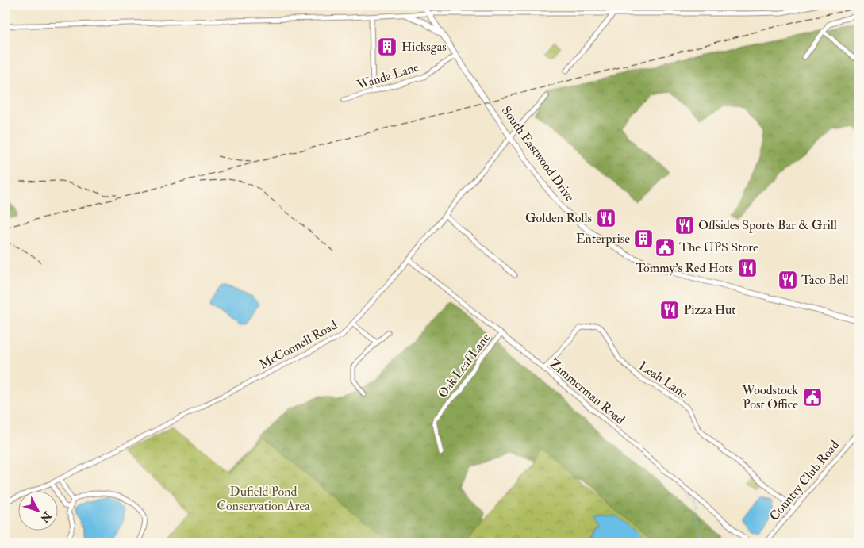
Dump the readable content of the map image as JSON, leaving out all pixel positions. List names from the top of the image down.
{
  "streets": {
    "main road": ["South Eastwood Drive"],
    "street": [
      "Wanda Lane",
      "McConnell Road",
      "Oak Leaf Lane",
      "Leah Lane",
      "Zimmerman Road",
      "Country Club Road"
    ]
  },
  "crossings": [
    ["Wanda Lane", "South Eastwood Drive"],
    ["South Eastwood Drive", "McConnell Road"],
    ["McConnell Road", "Zimmerman Road"],
    ["Oak Leaf Lane", "Zimmerman Road"],
    ["Leah Lane", "Zimmerman Road"],
    ["Leah Lane", "Country Club Road"]
  ],
  "parks": ["Dufield Pond Conservation Area"],
  "places": {
    "building": ["Hicksgas", "Enterprise"],
    "restaurant": [
      "Golden Rolls",
      "Offsides Sports Bar & Grill",
      "Tommy's Red Hots",
      "Taco Bell",
      "Pizza Hut"
    ],
    "public building": ["The UPS Store", "Woodstock Post Office"]
  },
  "north": "bottom right"
}
